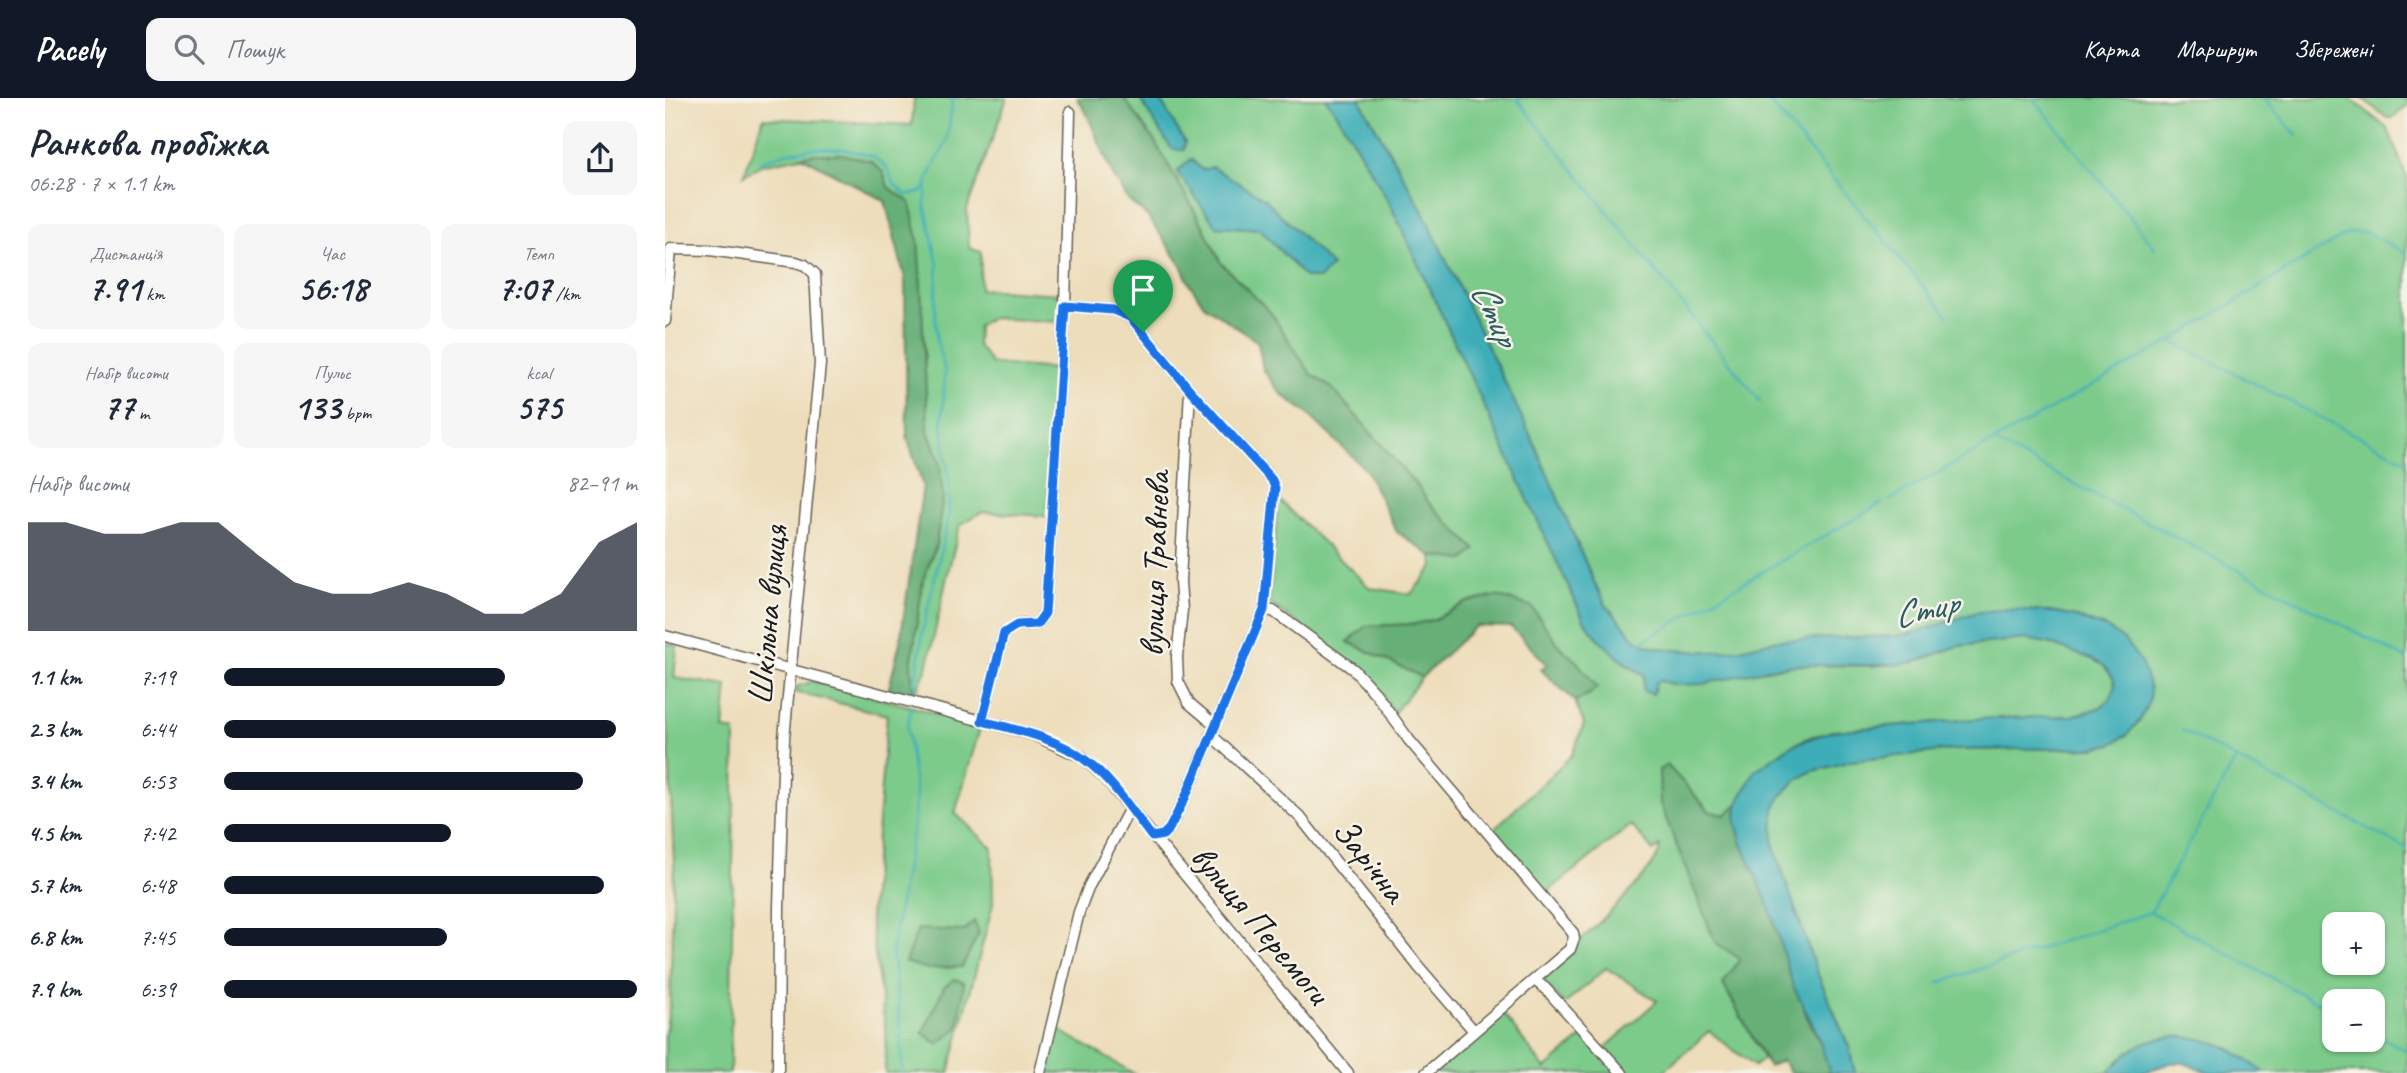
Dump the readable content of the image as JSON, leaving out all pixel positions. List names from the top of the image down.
{
  "streets": {
    "street": [
      "вулиця Травнева",
      "Шкільна вулиця",
      "Зарічна",
      "вулиця Перемоги"
    ]
  },
  "crossings": [
    ["вулиця Травнева", "Зарічна"],
    ["Шкільна вулиця", "вулиця Перемоги"]
  ],
  "water": ["Стир"],
  "page": {
    "header": "Pacely",
    "search": "Пошук",
    "nav": ["Карта", "Маршрут", "Збережені"],
    "heading": ["Ранкова пробіжка", "06:28 · 7 × 1.1 km"],
    "stats": [
      ["Дистанція", "7.91 km"],
      ["Час", "56:18"],
      ["Темп", "7:07 /km"],
      ["Набір висоти", "77 m"],
      ["Пульс", "133 bpm"],
      ["kcal", "575"]
    ],
    "chart": ["Набір висоти", "82–91 m"],
    "list": [
      {
        "name": "1.1 km",
        "note": "7:19"
      },
      {
        "name": "2.3 km",
        "note": "6:44"
      },
      {
        "name": "3.4 km",
        "note": "6:53"
      },
      {
        "name": "4.5 km",
        "note": "7:42"
      },
      {
        "name": "5.7 km",
        "note": "6:48"
      },
      {
        "name": "6.8 km",
        "note": "7:45"
      },
      {
        "name": "7.9 km",
        "note": "6:39"
      }
    ],
    "map_buttons": ["+", "−"]
  }
}
